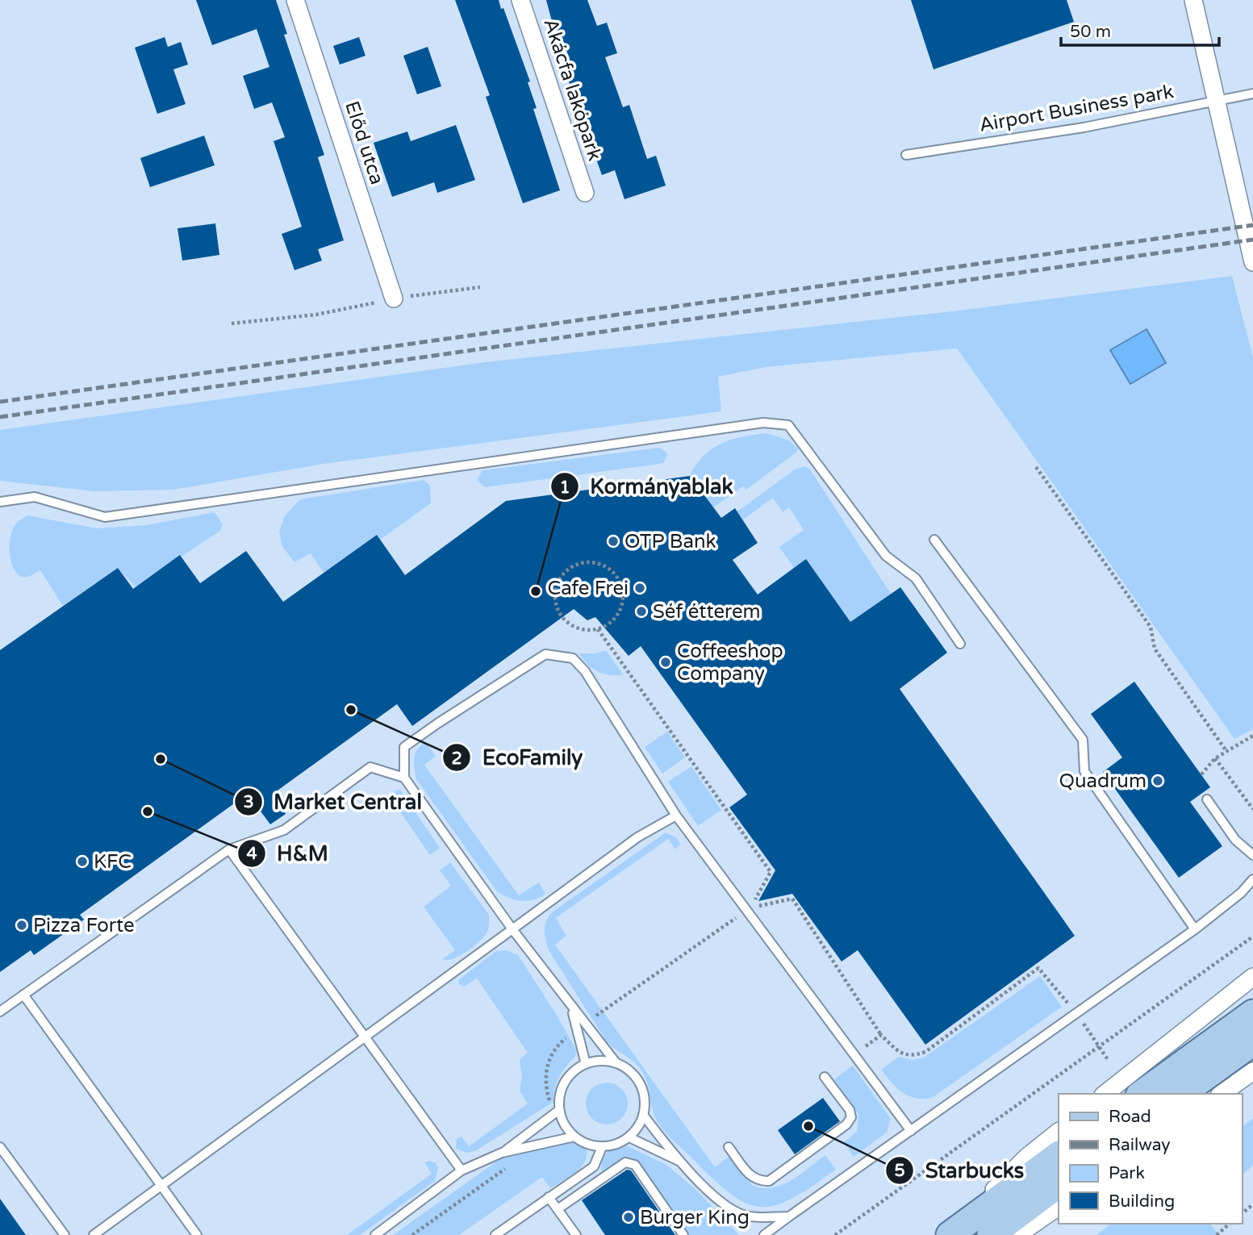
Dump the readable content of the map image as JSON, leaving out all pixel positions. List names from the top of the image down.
{
  "streets": {
    "street": ["Akácfa lakópark", "Előd utca"],
    "lane": ["Airport Business park"]
  },
  "places": [
    "OTP Bank",
    "Cafe Frei",
    "Kormányablak",
    "Séf étterem",
    "Coffeeshop Company",
    "EcoFamily",
    "Market Central",
    "Quadrum",
    "H&M",
    "KFC",
    "Pizza Forte",
    "Starbucks",
    "Burger King"
  ],
  "legend": [
    "Road",
    "Railway",
    "Park",
    "Building"
  ],
  "scale_bar": "50 m"
}
